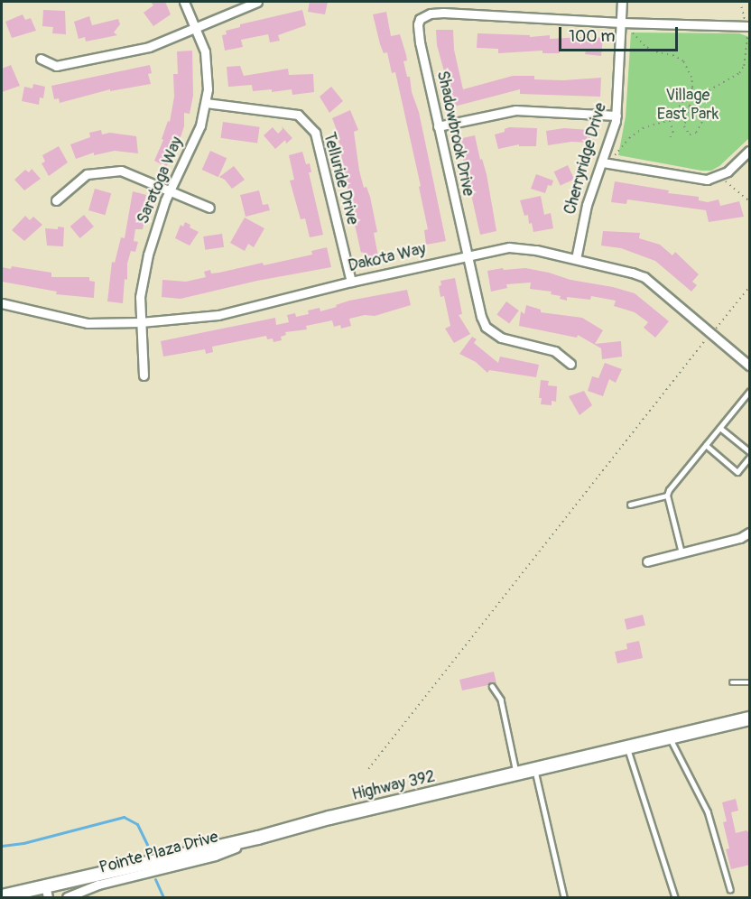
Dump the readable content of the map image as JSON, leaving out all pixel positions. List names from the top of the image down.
{
  "streets": {
    "main road": ["Highway 392"],
    "street": [
      "Shadowbrook Drive",
      "Cherryridge Drive",
      "Telluride Drive",
      "Saratoga Way",
      "Dakota Way",
      "Pointe Plaza Drive"
    ]
  },
  "crossings": [
    ["Shadowbrook Drive", "Cherryridge Drive"],
    ["Shadowbrook Drive", "Dakota Way"],
    ["Cherryridge Drive", "Dakota Way"],
    ["Telluride Drive", "Saratoga Way"],
    ["Telluride Drive", "Dakota Way"],
    ["Saratoga Way", "Dakota Way"],
    ["Highway 392", "Pointe Plaza Drive"]
  ],
  "parks": ["Village East Park"],
  "scale_bar": "100 m"
}
